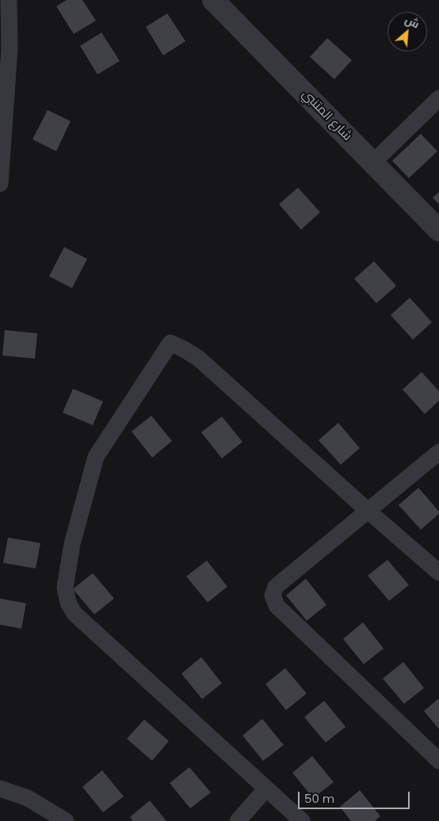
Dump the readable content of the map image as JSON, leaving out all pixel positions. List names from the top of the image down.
{
  "streets": {
    "street": ["شارع المتنبي"]
  },
  "scale_bar": "50 m",
  "north": "top right"
}
